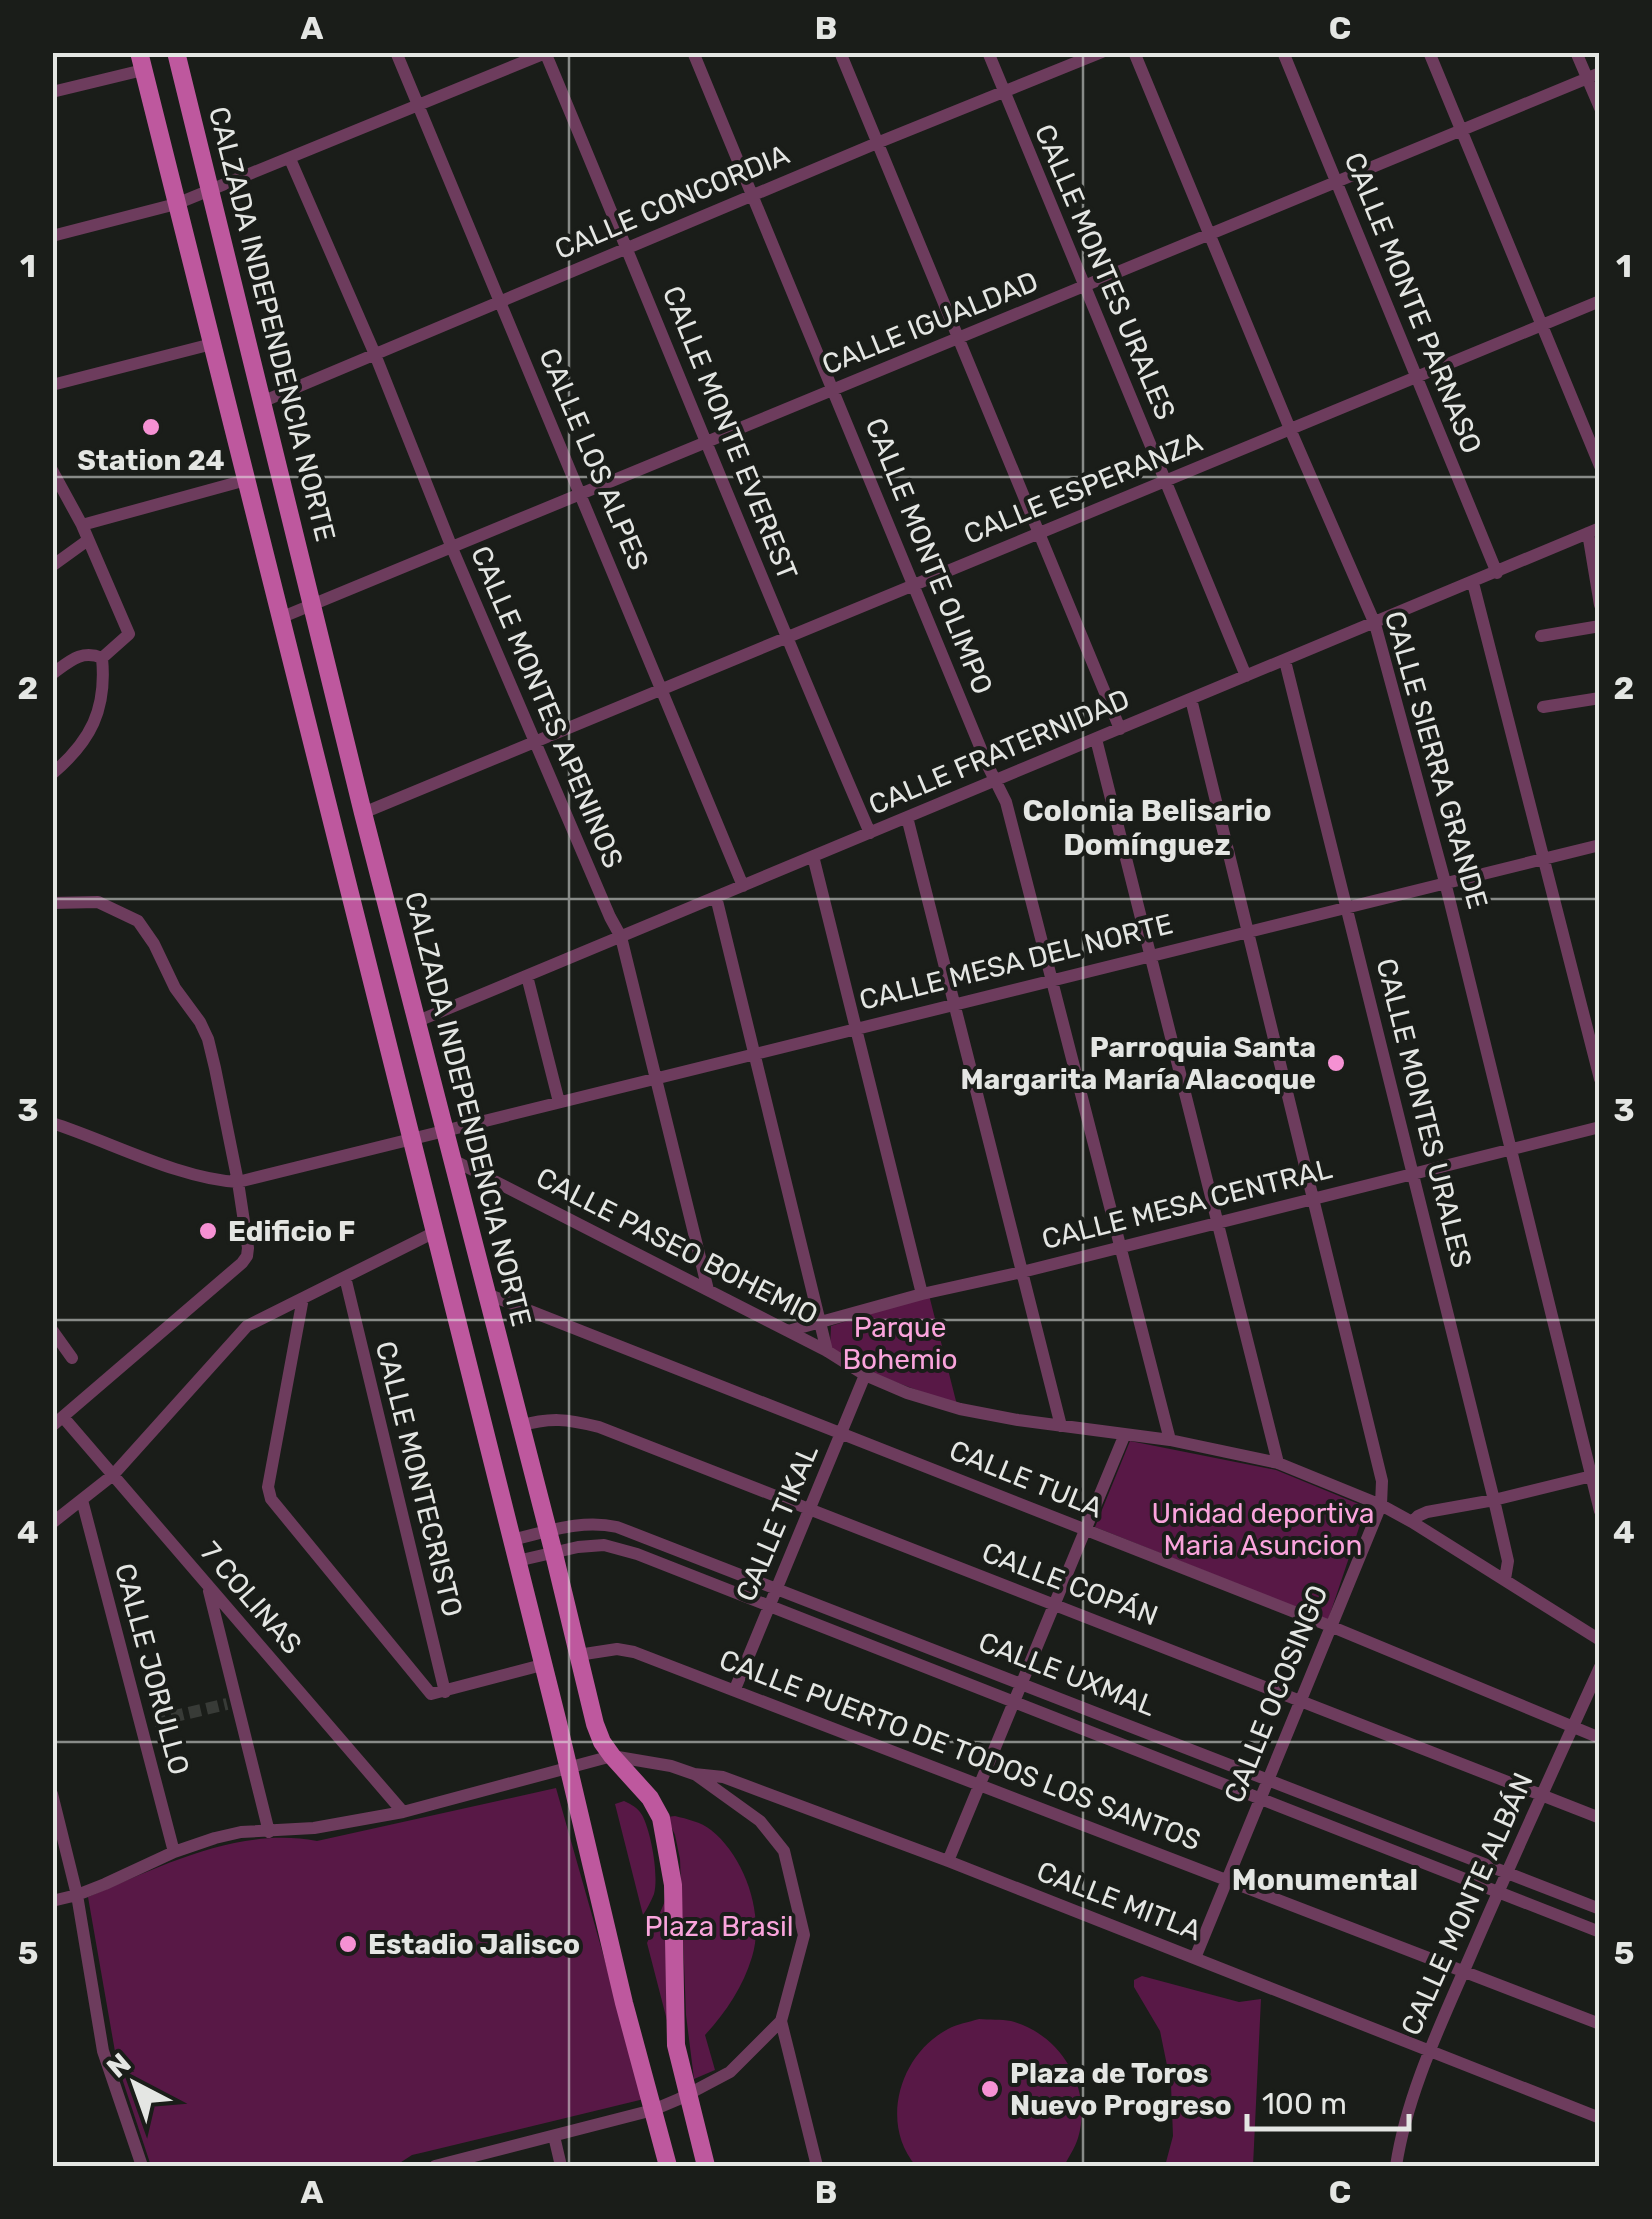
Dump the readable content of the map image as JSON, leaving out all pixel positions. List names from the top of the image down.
{
  "streets": {
    "main road": ["CALZADA INDEPENDENCIA NORTE"],
    "street": [
      "CALLE CONCORDIA",
      "CALLE MONTES URALES",
      "CALLE MONTE PARNASO",
      "CALLE IGUALDAD",
      "CALLE MONTE EVEREST",
      "CALLE LOS ALPES",
      "CALLE ESPERANZA",
      "CALLE MONTE OLIMPO",
      "CALLE MONTES APENINOS",
      "CALLE FRATERNIDAD",
      "CALLE SIERRA GRANDE",
      "CALLE MESA DEL NORTE",
      "CALLE MESA CENTRAL",
      "CALLE PASEO BOHEMIO",
      "CALLE MONTECRISTO",
      "CALLE TULA",
      "CALLE TIKAL",
      "CALLE COPÁN",
      "7 COLINAS",
      "CALLE JORULLO",
      "CALLE UXMAL",
      "CALLE OCOSINGO",
      "CALLE PUERTO DE TODOS LOS SANTOS",
      "CALLE MITLA",
      "CALLE MONTE ALBÁN"
    ]
  },
  "crossings": [
    ["CALLE CONCORDIA", "CALLE MONTES URALES"],
    ["CALLE CONCORDIA", "CALZADA INDEPENDENCIA NORTE"],
    ["CALLE CONCORDIA", "CALLE MONTE EVEREST"],
    ["CALLE CONCORDIA", "CALLE LOS ALPES"],
    ["CALLE CONCORDIA", "CALLE MONTE OLIMPO"],
    ["CALLE CONCORDIA", "CALLE MONTES APENINOS"],
    ["CALLE MONTES URALES", "CALLE IGUALDAD"],
    ["CALLE MONTES URALES", "CALLE ESPERANZA"],
    ["CALLE MONTES URALES", "CALLE FRATERNIDAD"],
    ["CALLE MONTES URALES", "CALLE MESA DEL NORTE"],
    ["CALLE MONTES URALES", "CALLE MESA CENTRAL"],
    ["CALLE MONTES URALES", "CALLE PASEO BOHEMIO"],
    ["CALLE MONTE PARNASO", "CALLE IGUALDAD"],
    ["CALLE MONTE PARNASO", "CALLE ESPERANZA"],
    ["CALLE MONTE PARNASO", "CALLE FRATERNIDAD"],
    ["CALLE IGUALDAD", "CALZADA INDEPENDENCIA NORTE"],
    ["CALLE IGUALDAD", "CALLE MONTE EVEREST"],
    ["CALLE IGUALDAD", "CALLE LOS ALPES"],
    ["CALLE IGUALDAD", "CALLE MONTE OLIMPO"],
    ["CALLE IGUALDAD", "CALLE MONTES APENINOS"],
    ["CALLE IGUALDAD", "CALLE SIERRA GRANDE"],
    ["CALZADA INDEPENDENCIA NORTE", "CALLE ESPERANZA"],
    ["CALZADA INDEPENDENCIA NORTE", "CALLE FRATERNIDAD"],
    ["CALZADA INDEPENDENCIA NORTE", "CALLE MESA DEL NORTE"],
    ["CALZADA INDEPENDENCIA NORTE", "CALLE PASEO BOHEMIO"],
    ["CALZADA INDEPENDENCIA NORTE", "CALLE TULA"],
    ["CALZADA INDEPENDENCIA NORTE", "CALLE COPÁN"],
    ["CALZADA INDEPENDENCIA NORTE", "CALLE UXMAL"],
    ["CALZADA INDEPENDENCIA NORTE", "CALLE PUERTO DE TODOS LOS SANTOS"],
    ["CALZADA INDEPENDENCIA NORTE", "CALLE MITLA"],
    ["CALLE MONTE EVEREST", "CALLE ESPERANZA"],
    ["CALLE MONTE EVEREST", "CALLE FRATERNIDAD"],
    ["CALLE LOS ALPES", "CALLE ESPERANZA"],
    ["CALLE LOS ALPES", "CALLE FRATERNIDAD"],
    ["CALLE ESPERANZA", "CALLE MONTE OLIMPO"],
    ["CALLE ESPERANZA", "CALLE MONTES APENINOS"],
    ["CALLE ESPERANZA", "CALLE SIERRA GRANDE"],
    ["CALLE MONTE OLIMPO", "CALLE FRATERNIDAD"],
    ["CALLE MONTE OLIMPO", "CALLE MESA DEL NORTE"],
    ["CALLE MONTE OLIMPO", "CALLE MESA CENTRAL"],
    ["CALLE MONTE OLIMPO", "CALLE PASEO BOHEMIO"],
    ["CALLE MONTES APENINOS", "CALLE FRATERNIDAD"],
    ["CALLE MONTES APENINOS", "CALLE MESA DEL NORTE"],
    ["CALLE MONTES APENINOS", "CALLE PASEO BOHEMIO"],
    ["CALLE FRATERNIDAD", "CALLE SIERRA GRANDE"],
    ["CALLE SIERRA GRANDE", "CALLE MESA DEL NORTE"],
    ["CALLE SIERRA GRANDE", "CALLE MESA CENTRAL"],
    ["CALLE MESA CENTRAL", "CALLE PASEO BOHEMIO"],
    ["CALLE PASEO BOHEMIO", "CALLE TIKAL"],
    ["CALLE PASEO BOHEMIO", "CALLE OCOSINGO"],
    ["CALLE TULA", "CALLE TIKAL"],
    ["CALLE TULA", "CALLE OCOSINGO"],
    ["CALLE TULA", "CALLE MONTE ALBÁN"],
    ["CALLE TIKAL", "CALLE COPÁN"],
    ["CALLE TIKAL", "CALLE UXMAL"],
    ["CALLE TIKAL", "CALLE PUERTO DE TODOS LOS SANTOS"],
    ["CALLE COPÁN", "CALLE OCOSINGO"],
    ["CALLE COPÁN", "CALLE MONTE ALBÁN"],
    ["CALLE UXMAL", "CALLE OCOSINGO"],
    ["CALLE UXMAL", "CALLE MONTE ALBÁN"],
    ["CALLE OCOSINGO", "CALLE PUERTO DE TODOS LOS SANTOS"],
    ["CALLE OCOSINGO", "CALLE MITLA"],
    ["CALLE PUERTO DE TODOS LOS SANTOS", "CALLE MONTE ALBÁN"],
    ["CALLE MITLA", "CALLE MONTE ALBÁN"]
  ],
  "districts": ["Colonia Belisario Domínguez", "Monumental"],
  "parks": ["Parque Bohemio", "Unidad deportiva Maria Asuncion", "Plaza Brasil"],
  "places": [
    "Station 24",
    "Parroquia Santa Margarita María Alacoque",
    "Edificio F",
    "Estadio Jalisco",
    "Plaza de Toros Nuevo Progreso"
  ],
  "scale_bar": "100 m",
  "north": "top left",
  "grid": {
    "columns": ["A", "B", "C"],
    "rows": [
      "1",
      "2",
      "3",
      "4",
      "5"
    ]
  }
}
